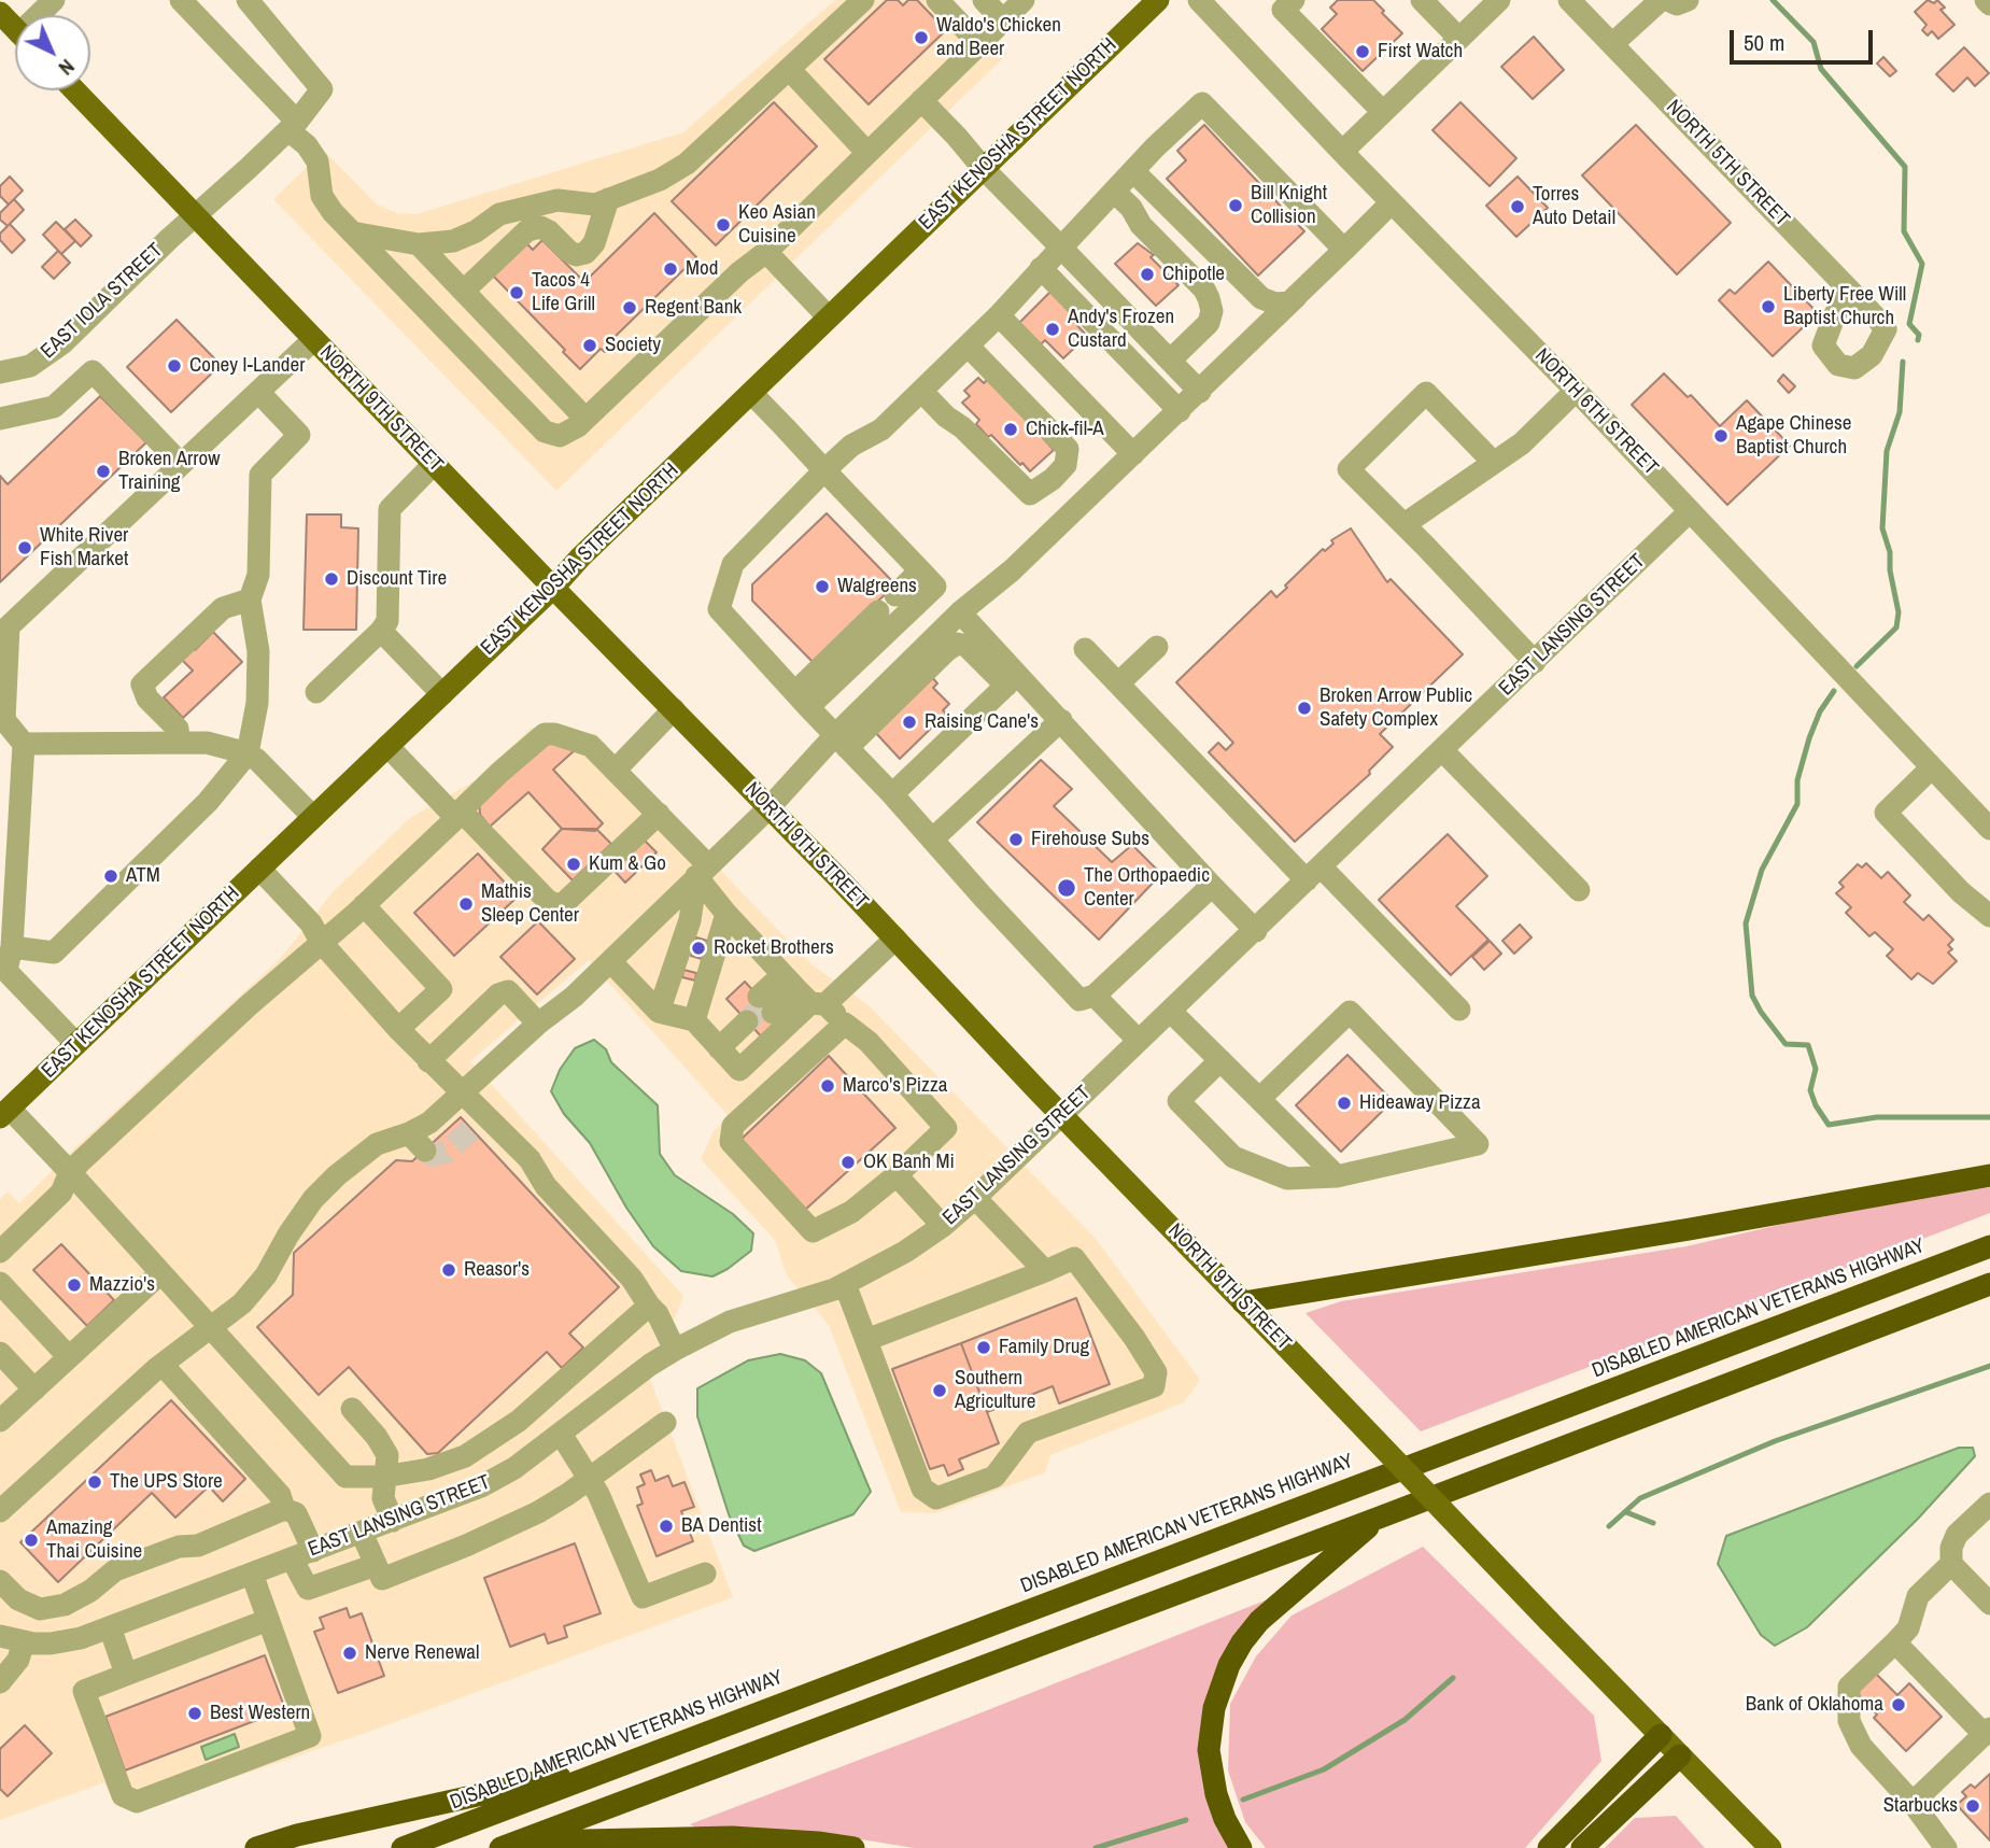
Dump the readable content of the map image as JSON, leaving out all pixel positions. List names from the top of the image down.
{
  "streets": {
    "highway": ["DISABLED AMERICAN VETERANS HIGHWAY"],
    "main road": ["EAST KENOSHA STREET NORTH", "NORTH 9TH STREET"],
    "street": [
      "NORTH 5TH STREET",
      "EAST IOLA STREET",
      "NORTH 6TH STREET",
      "EAST LANSING STREET"
    ]
  },
  "crossings": [
    ["EAST KENOSHA STREET NORTH", "NORTH 9TH STREET"],
    ["EAST IOLA STREET", "NORTH 9TH STREET"],
    ["NORTH 9TH STREET", "EAST LANSING STREET"],
    ["NORTH 6TH STREET", "EAST LANSING STREET"]
  ],
  "places": [
    "Waldo's Chicken and Beer",
    "First Watch",
    "Bill Knight Collision",
    "Torres Auto Detail",
    "Keo Asian Cuisine",
    "Mod",
    "Chipotle",
    "Tacos 4 Life Grill",
    "Liberty Free Will Baptist Church",
    "Regent Bank",
    "Andy's Frozen Custard",
    "Society",
    "Coney I-Lander",
    "Chick-fil-A",
    "Agape Chinese Baptist Church",
    "Broken Arrow Training",
    "White River Fish Market",
    "Discount Tire",
    "Walgreens",
    "Broken Arrow Public Safety Complex",
    "Raising Cane's",
    "Firehouse Subs",
    "Kum & Go",
    "ATM",
    "The Orthopaedic Center",
    "Mathis Sleep Center",
    "Rocket Brothers",
    "Marco's Pizza",
    "Hideaway Pizza",
    "OK Banh Mi",
    "Reasor's",
    "Mazzio's",
    "Family Drug",
    "Southern Agriculture",
    "The UPS Store",
    "BA Dentist",
    "Amazing Thai Cuisine",
    "Nerve Renewal",
    "Bank of Oklahoma",
    "Best Western",
    "Starbucks"
  ],
  "scale_bar": "50 m",
  "north": "bottom right"
}
